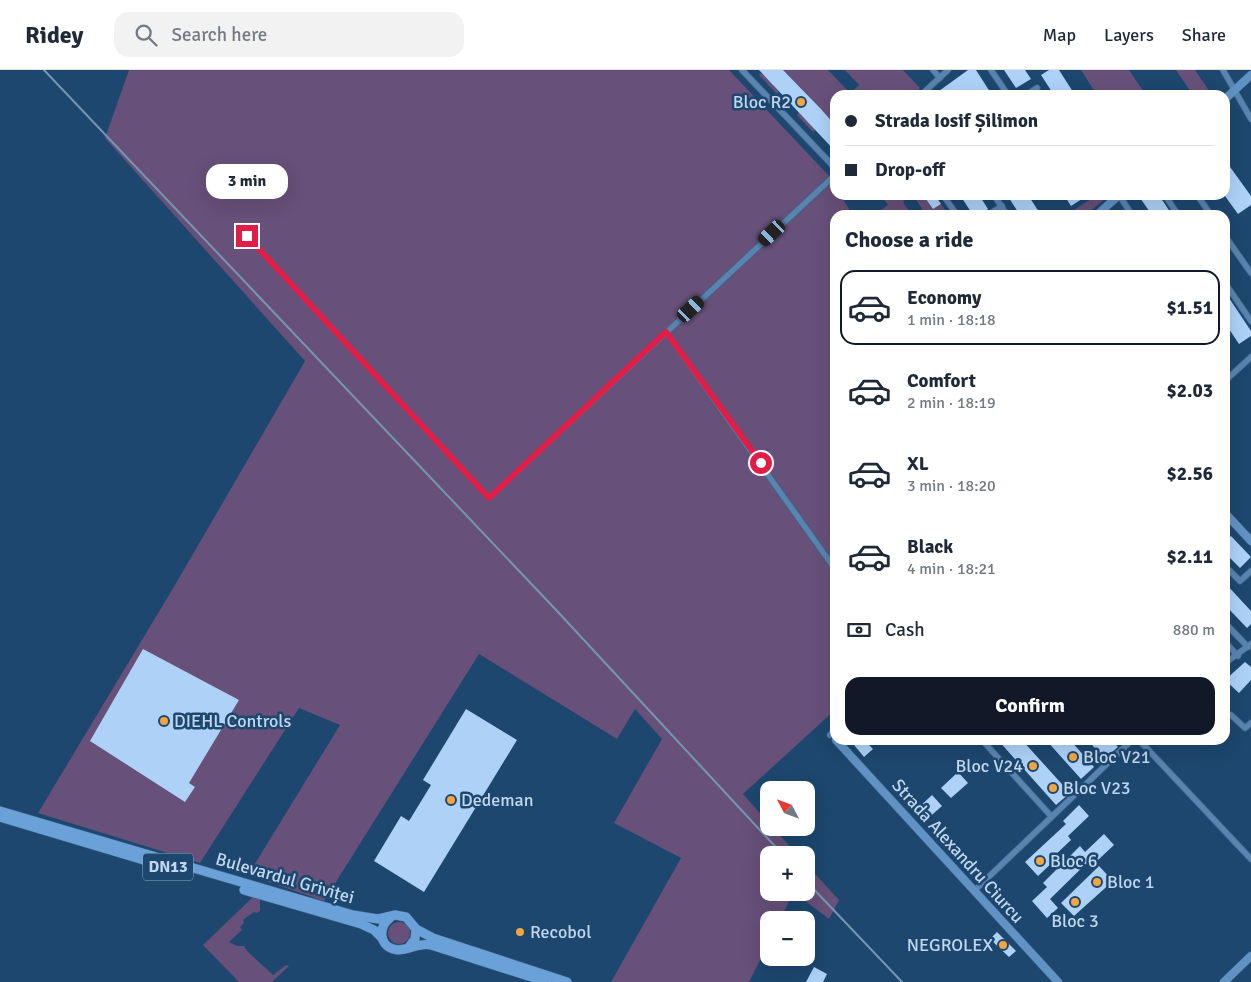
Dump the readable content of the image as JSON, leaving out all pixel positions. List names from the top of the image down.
{
  "streets": {
    "main road": ["DN13", "Bulevardul Griviței"],
    "street": ["Strada Alexandru Ciurcu"]
  },
  "places": [
    "Bloc R2",
    "DIEHL Controls",
    "Bloc V21",
    "Bloc V24",
    "Bloc V23",
    "Dedeman",
    "Bloc 6",
    "Bloc 1",
    "Bloc 3",
    "Recobol",
    "NEGROLEX"
  ],
  "north": "top left",
  "page": {
    "header": "Ridey",
    "search": "Search here",
    "nav": ["Map", "Layers", "Share"],
    "banner": ["Strada Iosif Șilimon", "Drop-off"],
    "bubble": "3 min",
    "heading": "Choose a ride",
    "list": [
      {
        "name": "Economy",
        "note": "1 min · 18:18",
        "value": "$1.51"
      },
      {
        "name": "Comfort",
        "note": "2 min · 18:19",
        "value": "$2.03"
      },
      {
        "name": "XL",
        "note": "3 min · 18:20",
        "value": "$2.56"
      },
      {
        "name": "Black",
        "note": "4 min · 18:21",
        "value": "$2.11"
      }
    ],
    "pay": ["Cash", "880 m"],
    "buttons": "Confirm",
    "map_buttons": ["+", "−"]
  }
}
